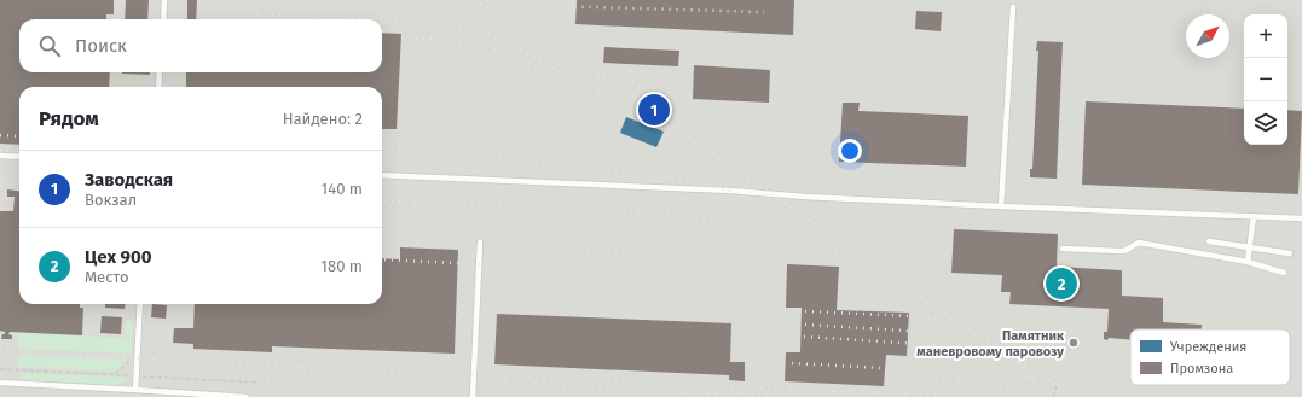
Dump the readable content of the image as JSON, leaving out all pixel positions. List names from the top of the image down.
{
  "places": ["Памятник маневровому паровозу"],
  "legend": ["Учреждения", "Промзона"],
  "north": "top right",
  "page": {
    "map_buttons": ["+", "−"],
    "search": "Поиск",
    "heading": ["Рядом", "Найдено: 2"],
    "pins": ["1", "2"],
    "list": [
      {
        "mark": "1",
        "name": "Заводская",
        "note": "Вокзал",
        "value": "140 m"
      },
      {
        "mark": "2",
        "name": "Цех 900",
        "note": "Место",
        "value": "180 m"
      }
    ]
  }
}
